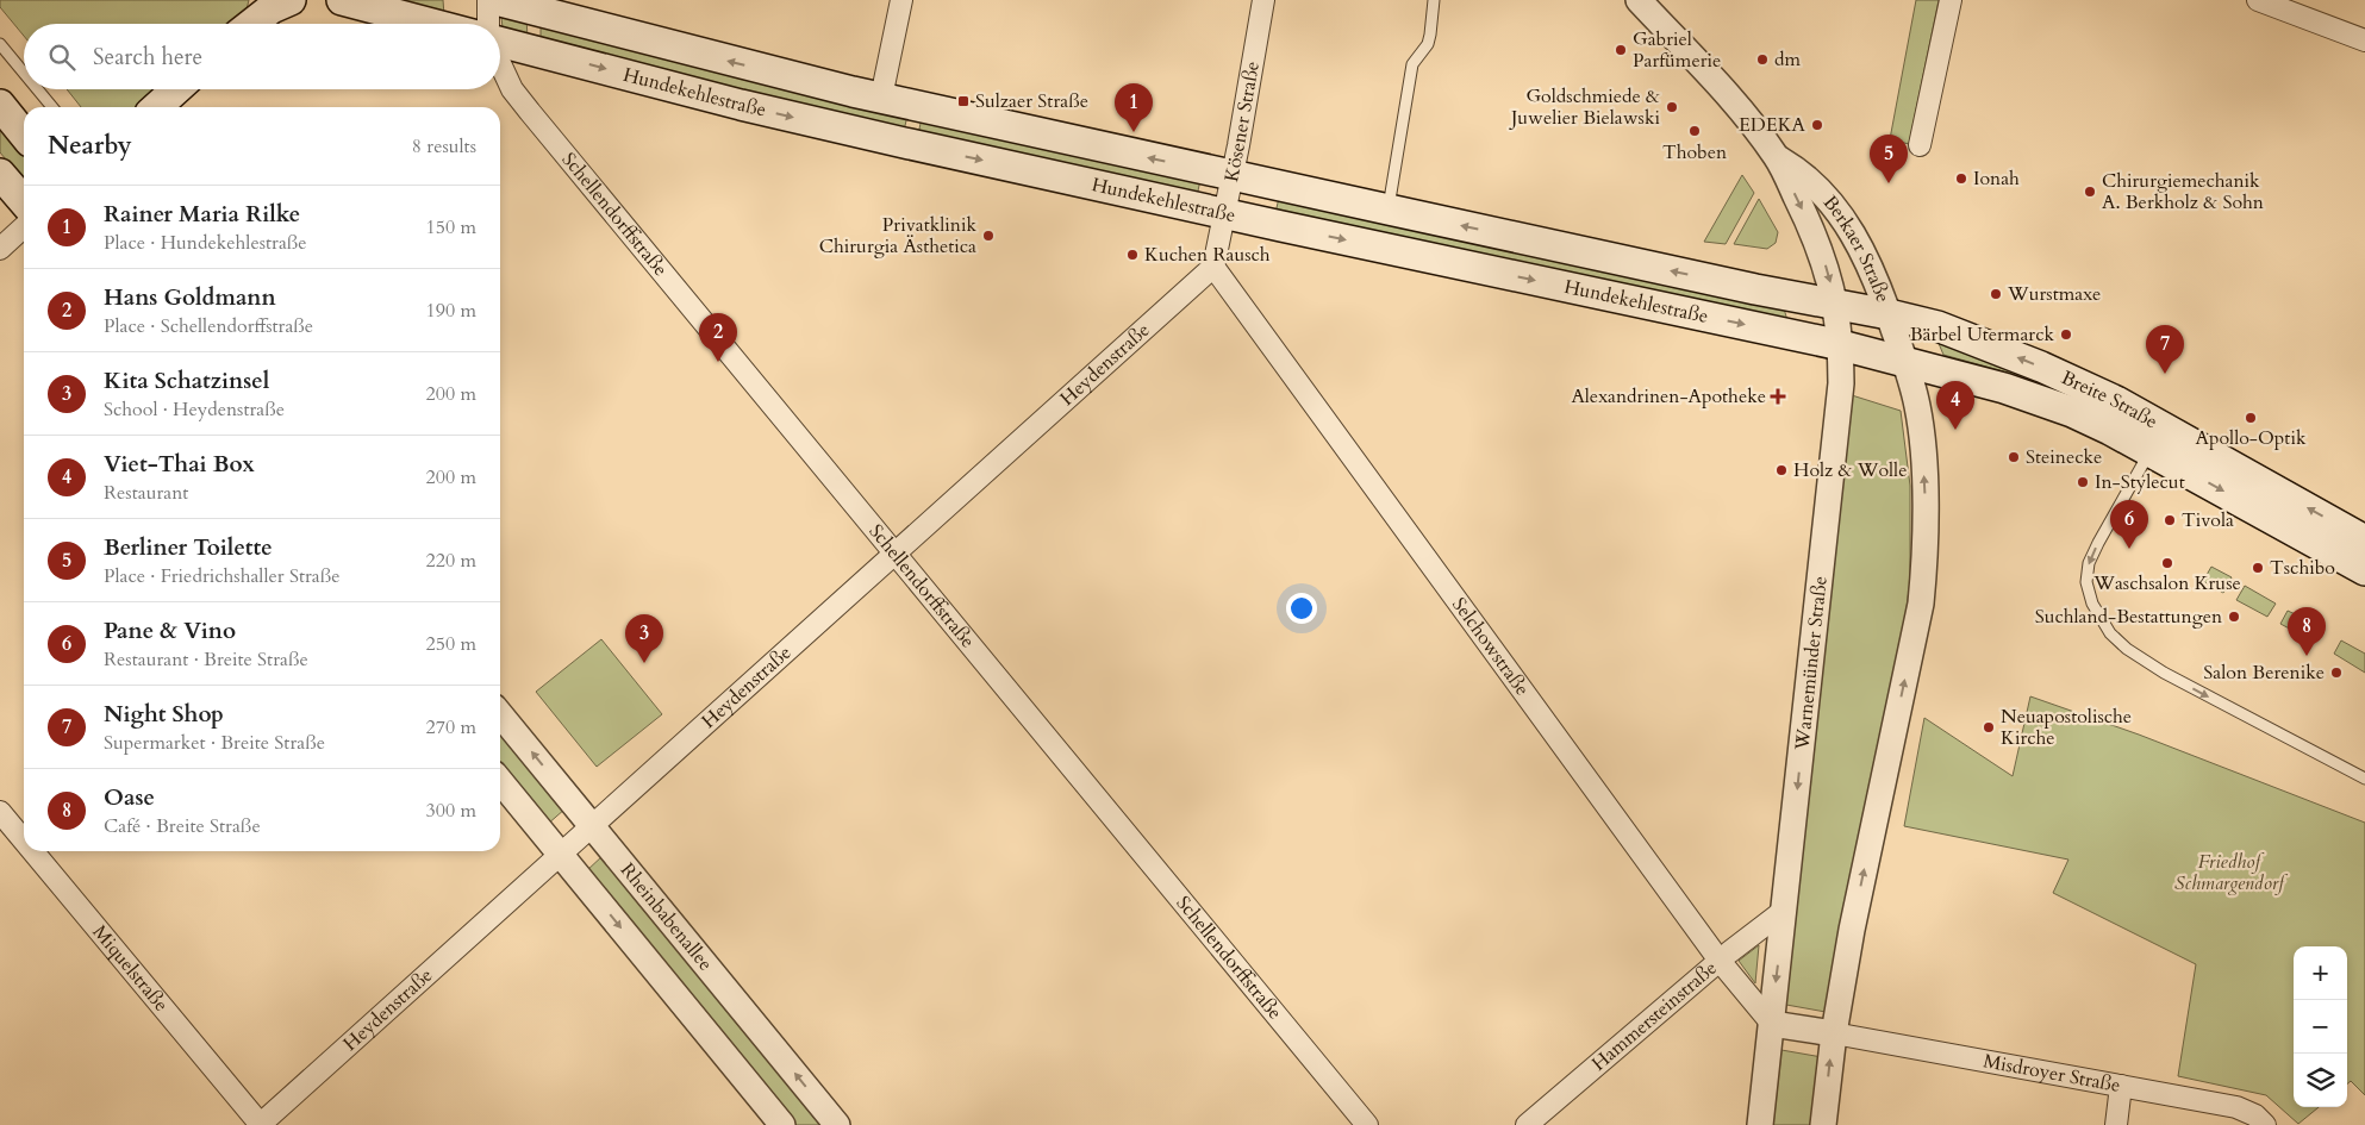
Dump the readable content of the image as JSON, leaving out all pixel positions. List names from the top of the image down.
{
  "streets": {
    "main road": ["Hundekehlestraße", "Breite Straße"],
    "street": [
      "Kösener Straße",
      "Schellendorffstraße",
      "Berkaer Straße",
      "Heydenstraße",
      "Selchowstraße",
      "Warnemünder Straße",
      "Rheinbabenallee",
      "Miquelstraße",
      "Hammersteinstraße",
      "Misdroyer Straße"
    ]
  },
  "crossings": [
    ["Hundekehlestraße", "Kösener Straße"],
    ["Hundekehlestraße", "Berkaer Straße"],
    ["Hundekehlestraße", "Breite Straße"],
    ["Hundekehlestraße", "Warnemünder Straße"],
    ["Schellendorffstraße", "Heydenstraße"],
    ["Berkaer Straße", "Breite Straße"],
    ["Berkaer Straße", "Warnemünder Straße"],
    ["Heydenstraße", "Selchowstraße"],
    ["Heydenstraße", "Rheinbabenallee"],
    ["Heydenstraße", "Miquelstraße"],
    ["Breite Straße", "Warnemünder Straße"],
    ["Selchowstraße", "Warnemünder Straße"],
    ["Selchowstraße", "Hammersteinstraße"],
    ["Warnemünder Straße", "Hammersteinstraße"]
  ],
  "parks": ["Friedhof Schmargendorf"],
  "places": {
    "other": [
      "Gabriel Parfümerie",
      "dm",
      "Goldschmiede & Juwelier Bielawski",
      "EDEKA",
      "Thoben",
      "Ionah",
      "Chirurgiemechanik A. Berkholz & Sohn",
      "Privatklinik Chirurgia Ästhetica",
      "Kuchen Rausch",
      "Wurstmaxe",
      "Bärbel Utermarck",
      "Apollo-Optik",
      "Steinecke",
      "Holz & Wolle",
      "In-Stylecut",
      "Tivola",
      "Waschsalon Kruse",
      "Tschibo",
      "Suchland-Bestattungen",
      "Salon Berenike",
      "Neuapostolische Kirche"
    ],
    "transit": ["Sulzaer Straße"],
    "health": ["Alexandrinen-Apotheke"]
  },
  "page": {
    "search": "Search here",
    "pins": [
      "1",
      "5",
      "2",
      "7",
      "4",
      "6",
      "8",
      "3"
    ],
    "heading": ["Nearby", "8 results"],
    "list": [
      {
        "mark": "1",
        "name": "Rainer Maria Rilke",
        "note": "Place · Hundekehlestraße",
        "value": "150 m"
      },
      {
        "mark": "2",
        "name": "Hans Goldmann",
        "note": "Place · Schellendorffstraße",
        "value": "190 m"
      },
      {
        "mark": "3",
        "name": "Kita Schatzinsel",
        "note": "School · Heydenstraße",
        "value": "200 m"
      },
      {
        "mark": "4",
        "name": "Viet-Thai Box",
        "note": "Restaurant",
        "value": "200 m"
      },
      {
        "mark": "5",
        "name": "Berliner Toilette",
        "note": "Place · Friedrichshaller Straße",
        "value": "220 m"
      },
      {
        "mark": "6",
        "name": "Pane & Vino",
        "note": "Restaurant · Breite Straße",
        "value": "250 m"
      },
      {
        "mark": "7",
        "name": "Night Shop",
        "note": "Supermarket · Breite Straße",
        "value": "270 m"
      },
      {
        "mark": "8",
        "name": "Oase",
        "note": "Café · Breite Straße",
        "value": "300 m"
      }
    ],
    "map_buttons": ["+", "−"]
  }
}
